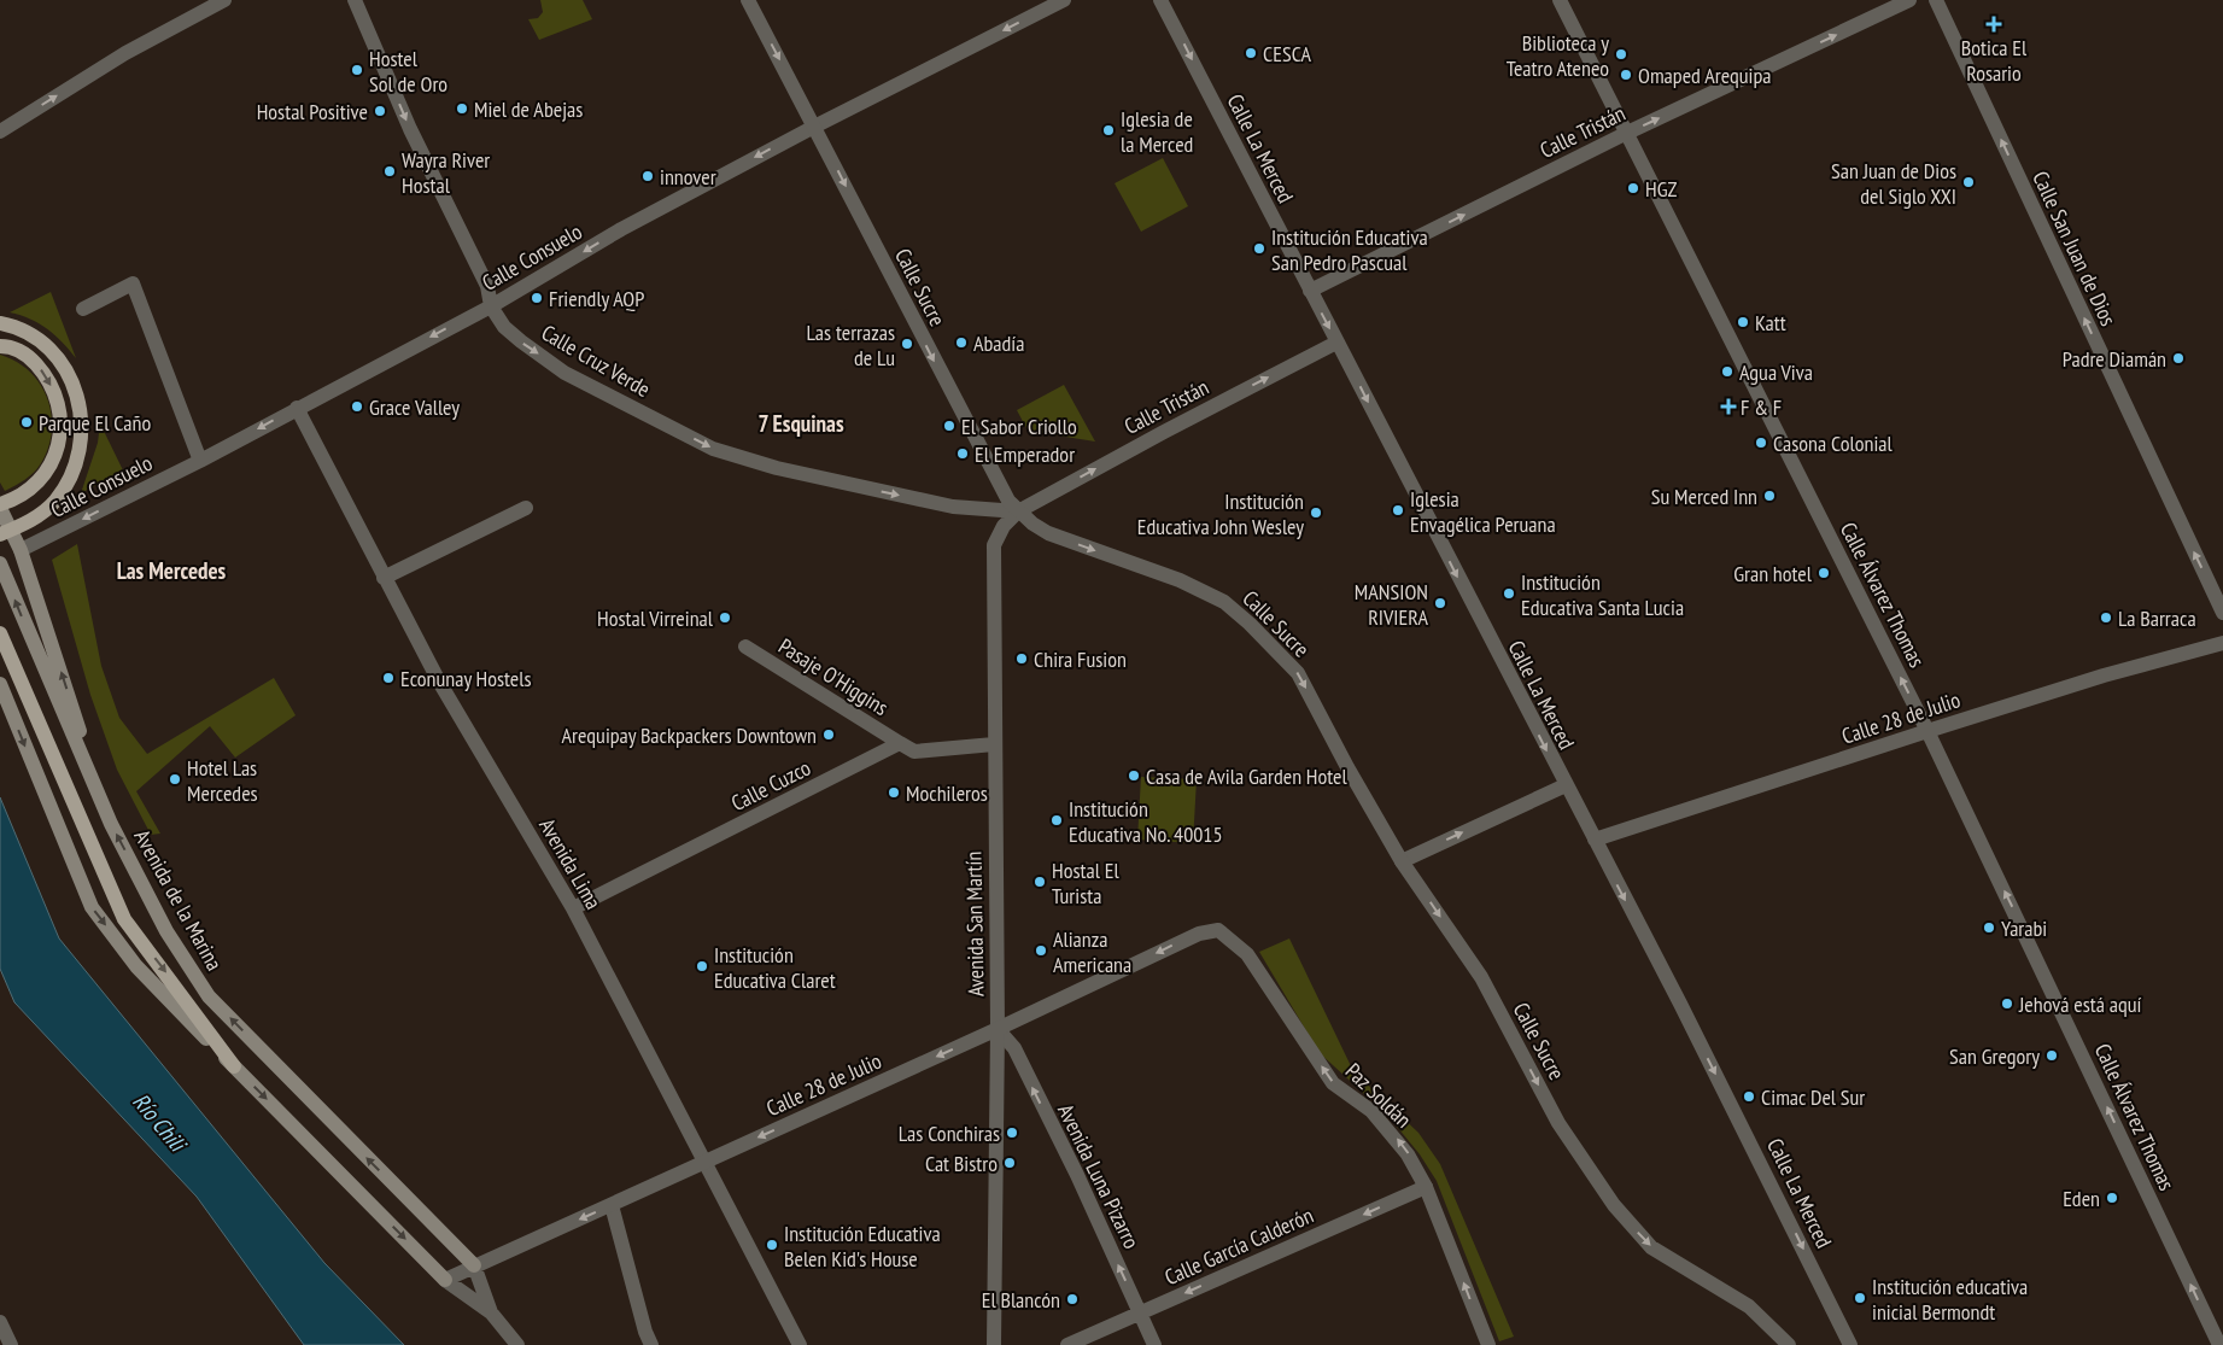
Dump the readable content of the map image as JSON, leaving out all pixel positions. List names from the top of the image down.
{
  "streets": {
    "main road": ["Avenida de la Marina"],
    "street": [
      "Calle Tristán",
      "Calle La Merced",
      "Calle San Juan de Dios",
      "Calle Consuelo",
      "Calle Sucre",
      "Calle Cruz Verde",
      "Calle Álvarez Thomas",
      "Pasaje O'Higgins",
      "Calle 28 de Julio",
      "Calle Cuzco",
      "Avenida Lima",
      "Avenida San Martín",
      "Paz Soldán",
      "Avenida Luna Pizarro",
      "Calle García Calderón"
    ]
  },
  "crossings": [
    ["Calle Tristán", "Calle La Merced"],
    ["Calle Tristán", "Calle Sucre"],
    ["Calle Tristán", "Calle Cruz Verde"],
    ["Calle Tristán", "Calle Álvarez Thomas"],
    ["Calle Tristán", "Avenida San Martín"],
    ["Calle La Merced", "Calle 28 de Julio"],
    ["Calle Consuelo", "Calle Sucre"],
    ["Calle Consuelo", "Calle Cruz Verde"],
    ["Calle Consuelo", "Avenida Lima"],
    ["Calle Sucre", "Calle Cruz Verde"],
    ["Calle Sucre", "Avenida San Martín"],
    ["Calle Cruz Verde", "Avenida San Martín"],
    ["Calle Álvarez Thomas", "Calle 28 de Julio"],
    ["Pasaje O'Higgins", "Calle Cuzco"],
    ["Calle 28 de Julio", "Avenida Lima"],
    ["Calle 28 de Julio", "Avenida de la Marina"],
    ["Calle 28 de Julio", "Avenida San Martín"],
    ["Calle 28 de Julio", "Paz Soldán"],
    ["Calle 28 de Julio", "Avenida Luna Pizarro"],
    ["Calle Cuzco", "Avenida Lima"],
    ["Avenida San Martín", "Avenida Luna Pizarro"],
    ["Paz Soldán", "Calle García Calderón"],
    ["Avenida Luna Pizarro", "Calle García Calderón"]
  ],
  "one_way": [
    "Calle Tristán",
    "Calle La Merced",
    "Calle San Juan de Dios",
    "Calle Consuelo",
    "Calle Sucre",
    "Calle Cruz Verde",
    "Calle Álvarez Thomas",
    "Calle 28 de Julio",
    "Paz Soldán",
    "Avenida Luna Pizarro",
    "Calle García Calderón"
  ],
  "districts": ["7 Esquinas", "Las Mercedes"],
  "water": ["Río Chili"],
  "places": {
    "health": ["Botica El Rosario", "F & F"],
    "other": [
      "CESCA",
      "Biblioteca y Teatro Ateneo",
      "Hostel Sol de Oro",
      "Omaped Arequipa",
      "Miel de Abejas",
      "Hostal Positive",
      "Iglesia de la Merced",
      "Wayra River Hostal",
      "innover",
      "San Juan de Dios del Siglo XXI",
      "HGZ",
      "Institución Educativa San Pedro Pascual",
      "Friendly AQP",
      "Katt",
      "Abadía",
      "Las terrazas de Lu",
      "Padre Diamán",
      "Agua Viva",
      "Grace Valley",
      "Parque El Caño",
      "El Sabor Criollo",
      "Casona Colonial",
      "El Emperador",
      "Su Merced Inn",
      "Iglesia Envagélica Peruana",
      "Institución Educativa John Wesley",
      "Gran hotel",
      "Institución Educativa Santa Lucia",
      "MANSION RIVIERA",
      "Hostal Virreinal",
      "La Barraca",
      "Chira Fusion",
      "Econunay Hostels",
      "Arequipay Backpackers Downtown",
      "Casa de Avila Garden Hotel",
      "Hotel Las Mercedes",
      "Mochileros",
      "Institución Educativa No. 40015",
      "Hostal El Turista",
      "Yarabi",
      "Alianza Americana",
      "Institución Educativa Claret",
      "Jehová está aquí",
      "San Gregory",
      "Cimac Del Sur",
      "Las Conchiras",
      "Cat Bistro",
      "Eden",
      "Institución Educativa Belen Kid's House",
      "Institución educativa inicial Bermondt",
      "El Blancón"
    ]
  }
}
